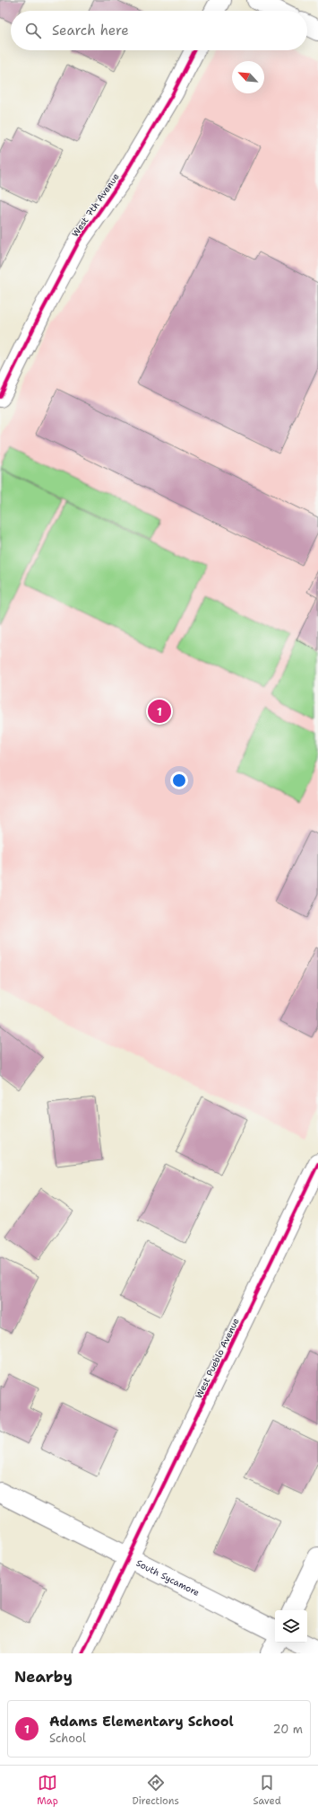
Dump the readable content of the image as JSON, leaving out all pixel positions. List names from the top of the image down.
{
  "streets": {
    "street": ["West 7th Avenue", "West Pueblo Avenue", "South Sycamore"]
  },
  "crossings": [
    ["West Pueblo Avenue", "South Sycamore"]
  ],
  "north": "top left",
  "page": {
    "search": "Search here",
    "pins": "1",
    "heading": "Nearby",
    "list": [
      {
        "mark": "1",
        "name": "Adams Elementary School",
        "note": "School",
        "value": "20 m"
      }
    ],
    "nav": ["Map", "Directions", "Saved"]
  }
}
